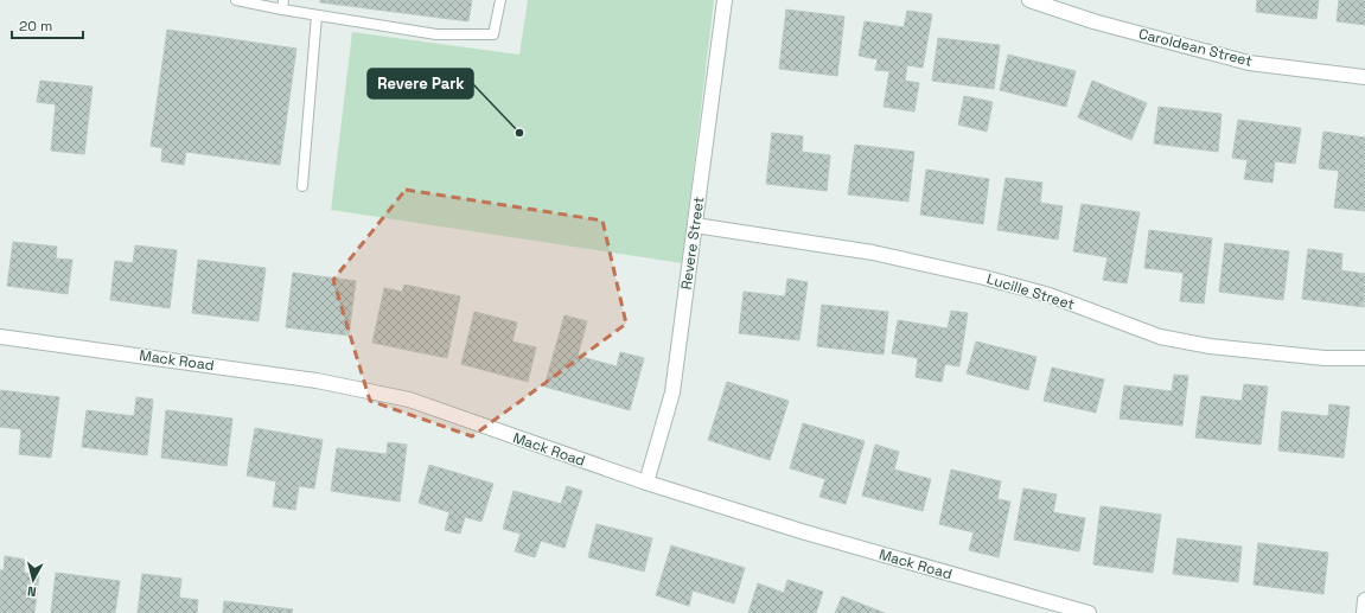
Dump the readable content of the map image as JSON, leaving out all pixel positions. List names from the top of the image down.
{
  "streets": {
    "street": [
      "Caroldean Street",
      "Revere Street",
      "Lucille Street",
      "Mack Road"
    ]
  },
  "crossings": [
    ["Revere Street", "Lucille Street"],
    ["Revere Street", "Mack Road"]
  ],
  "places": ["Revere Park"],
  "scale_bar": "20 m",
  "north": "bottom"
}
